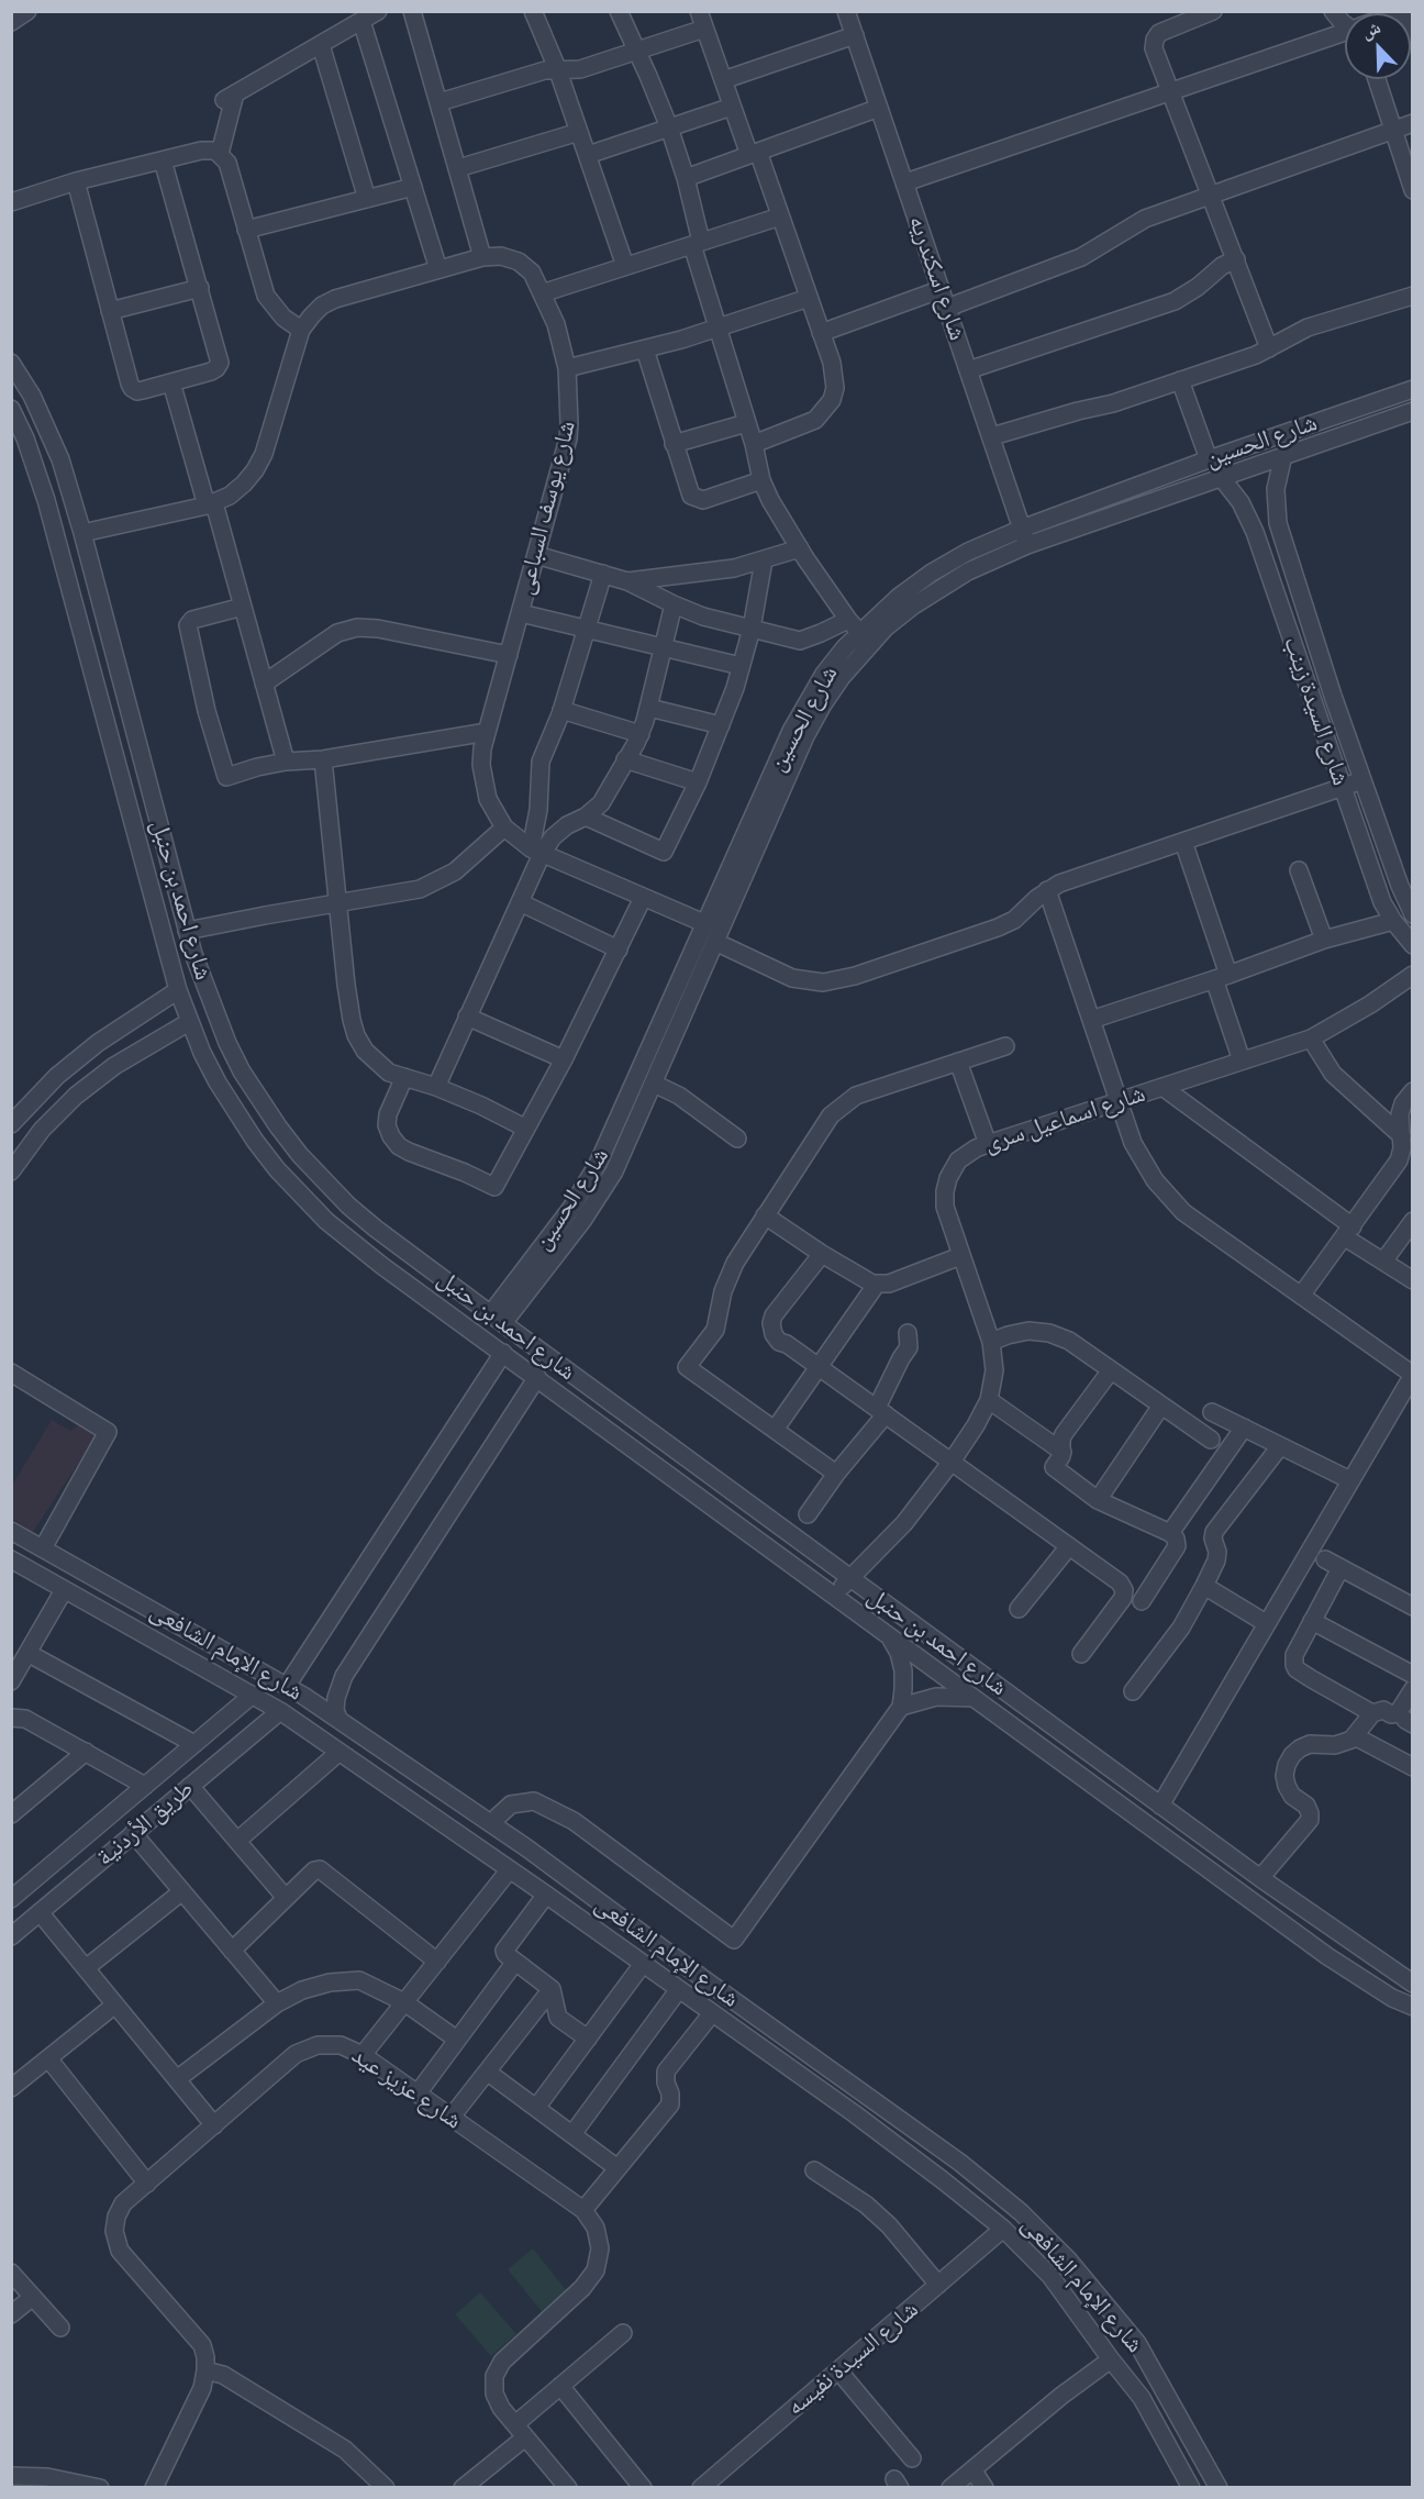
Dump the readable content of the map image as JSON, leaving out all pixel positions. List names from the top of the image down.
{
  "streets": {
    "street": [
      "شارع اسكندريه",
      "شارع الحسين",
      "شارع يوسف السباعى",
      "شارع السيدة زينب",
      "شارع احمد بن حنبل",
      "شارع اسماعيل سرى",
      "شارع الإمام الشافعى",
      "طريق الأردنية",
      "شارع عزيز عيد",
      "شارع السيدة نفيسه"
    ]
  },
  "crossings": [
    ["شارع اسكندريه", "شارع الحسين"],
    ["شارع الحسين", "شارع يوسف السباعى"],
    ["شارع الحسين", "شارع السيدة زينب"],
    ["شارع الحسين", "شارع احمد بن حنبل"],
    ["شارع يوسف السباعى", "شارع احمد بن حنبل"],
    ["شارع احمد بن حنبل", "شارع اسماعيل سرى"],
    ["شارع الإمام الشافعى", "طريق الأردنية"],
    ["شارع الإمام الشافعى", "شارع السيدة نفيسه"]
  ],
  "north": "top left"
}
